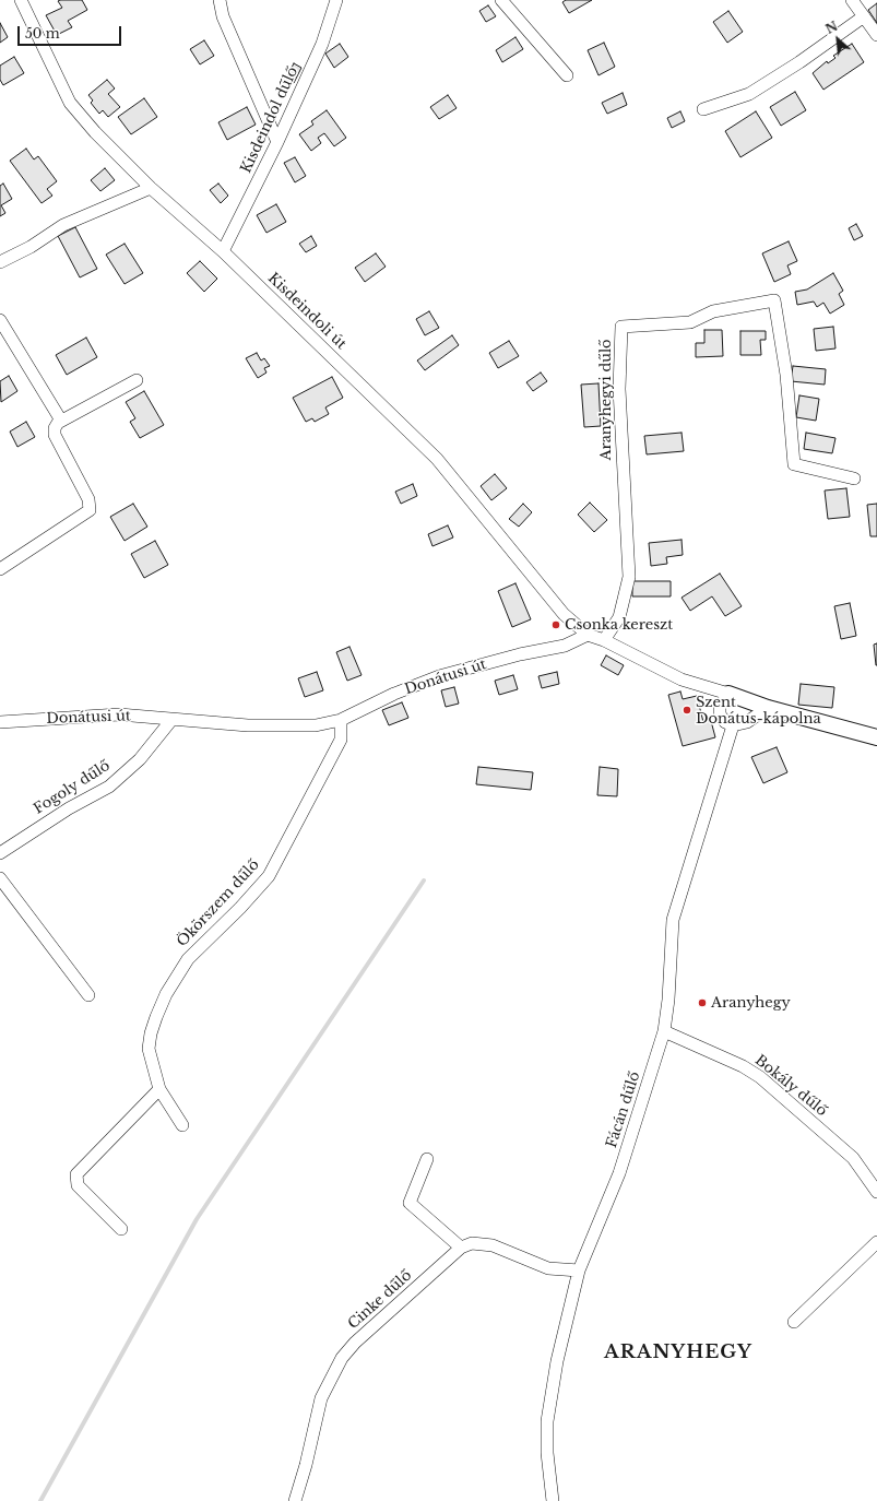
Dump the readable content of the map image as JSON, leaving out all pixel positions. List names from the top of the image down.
{
  "streets": {
    "street": [
      "Kisdeindol dűlő",
      "Kisdeindoli út",
      "Aranyhegyi dűlő",
      "Donátusi út",
      "Fogoly dűlő",
      "Ökörszem dűlő",
      "Bokály dűlő",
      "Fácán dűlő",
      "Cinke dűlő"
    ]
  },
  "crossings": [
    ["Kisdeindol dűlő", "Kisdeindoli út"],
    ["Kisdeindoli út", "Donátusi út"],
    ["Donátusi út", "Fogoly dűlő"],
    ["Donátusi út", "Ökörszem dűlő"],
    ["Bokály dűlő", "Fácán dűlő"]
  ],
  "districts": ["ARANYHEGY"],
  "places": ["Csonka kereszt", "Szent Donátus-kápolna", "Aranyhegy"],
  "scale_bar": "50 m",
  "north": "top left"
}
